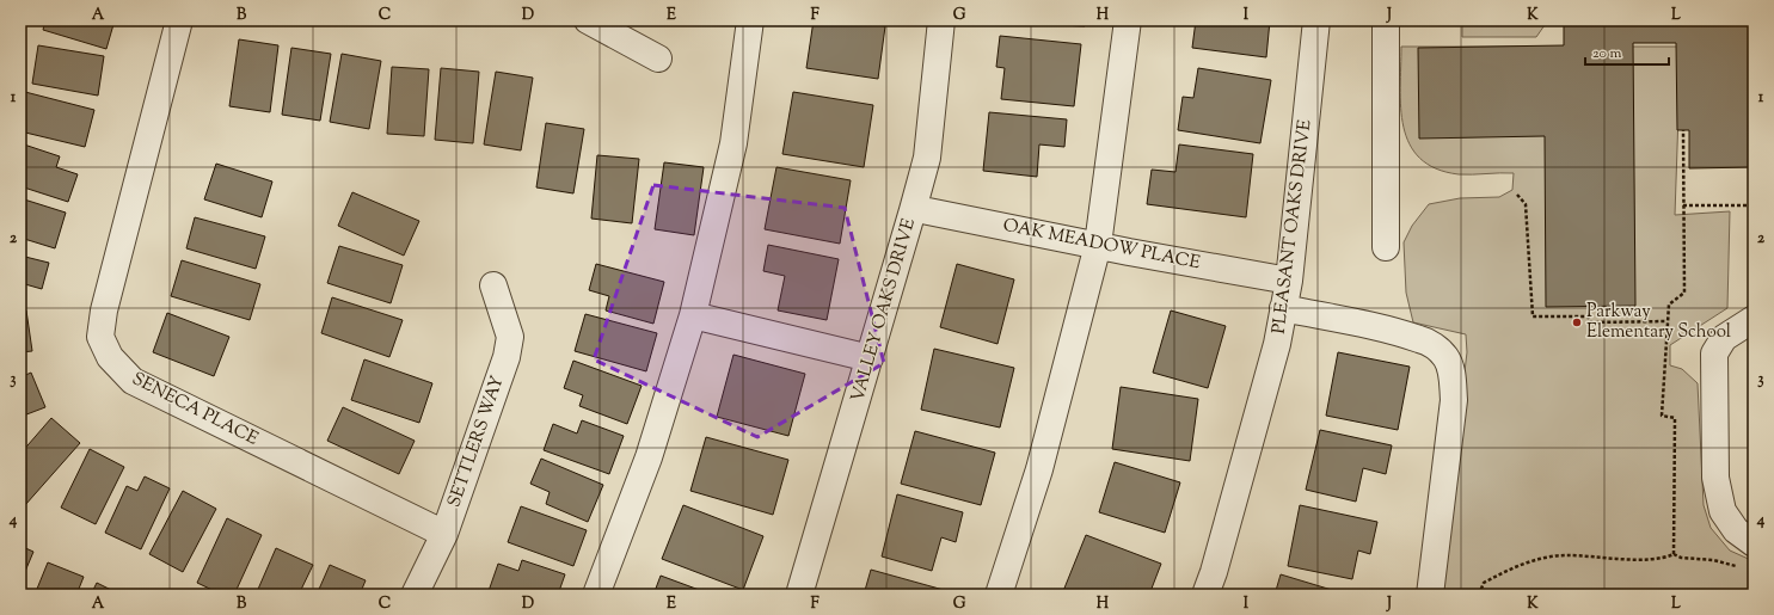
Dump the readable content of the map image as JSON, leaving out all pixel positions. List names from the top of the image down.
{
  "streets": {
    "street": [
      "PLEASANT OAKS DRIVE",
      "OAK MEADOW PLACE",
      "VALLEY OAKS DRIVE",
      "SENECA PLACE",
      "SETTLERS WAY"
    ]
  },
  "crossings": [
    ["PLEASANT OAKS DRIVE", "OAK MEADOW PLACE"],
    ["OAK MEADOW PLACE", "VALLEY OAKS DRIVE"],
    ["SENECA PLACE", "SETTLERS WAY"]
  ],
  "places": ["Parkway Elementary School"],
  "scale_bar": "20 m",
  "grid": {
    "columns": [
      "A",
      "B",
      "C",
      "D",
      "E",
      "F",
      "G",
      "H",
      "I",
      "J",
      "K",
      "L"
    ],
    "rows": [
      "1",
      "2",
      "3",
      "4"
    ]
  }
}
